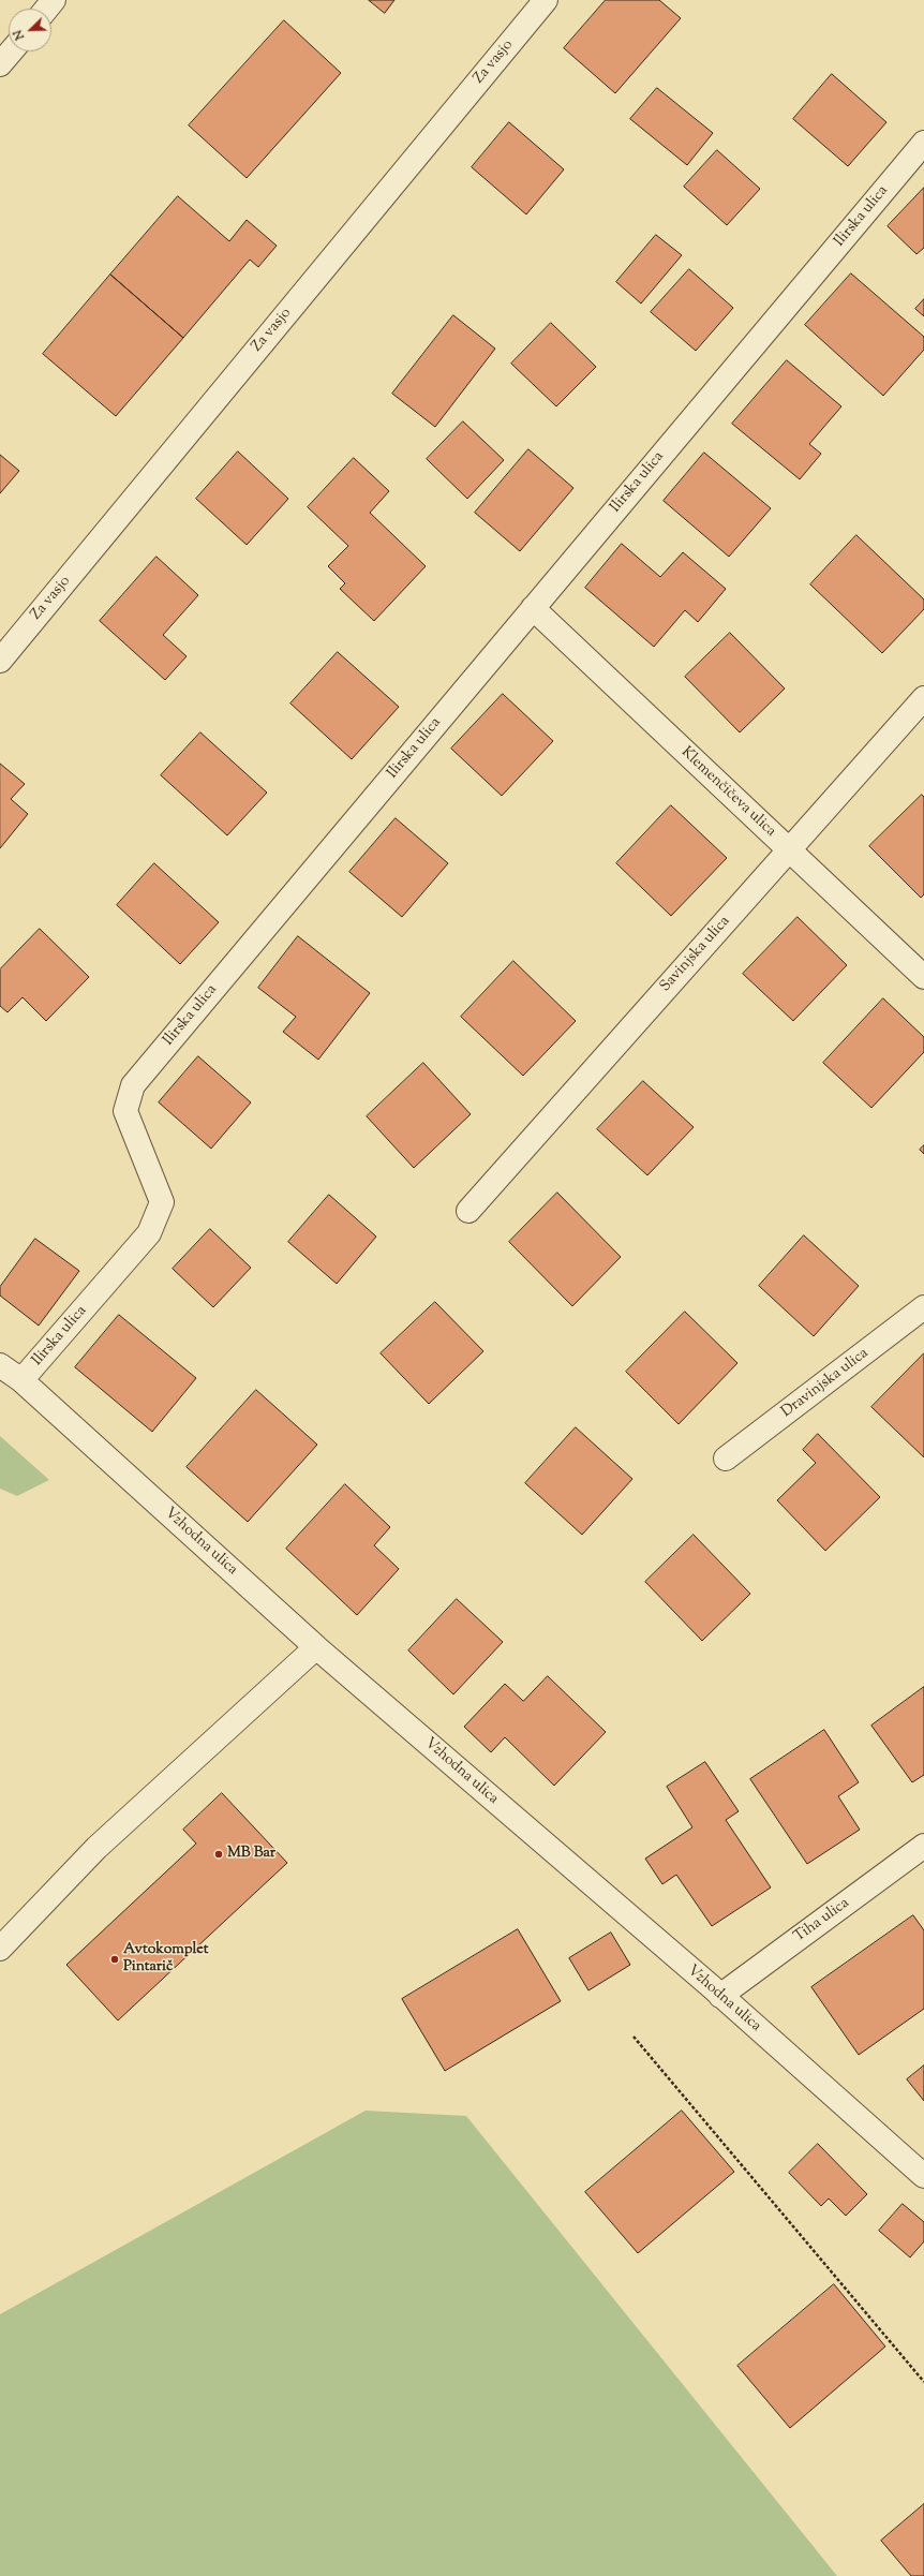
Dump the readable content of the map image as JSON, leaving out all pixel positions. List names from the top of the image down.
{
  "streets": {
    "street": [
      "Za vasjo",
      "Ilirska ulica",
      "Klemenčičeva ulica",
      "Savinjska ulica",
      "Dravinjska ulica",
      "Vzhodna ulica",
      "Tiha ulica"
    ]
  },
  "crossings": [
    ["Ilirska ulica", "Klemenčičeva ulica"],
    ["Ilirska ulica", "Vzhodna ulica"],
    ["Klemenčičeva ulica", "Savinjska ulica"],
    ["Vzhodna ulica", "Tiha ulica"]
  ],
  "places": ["MB Bar", "Avtokomplet Pintarič"],
  "north": "bottom left"
}
